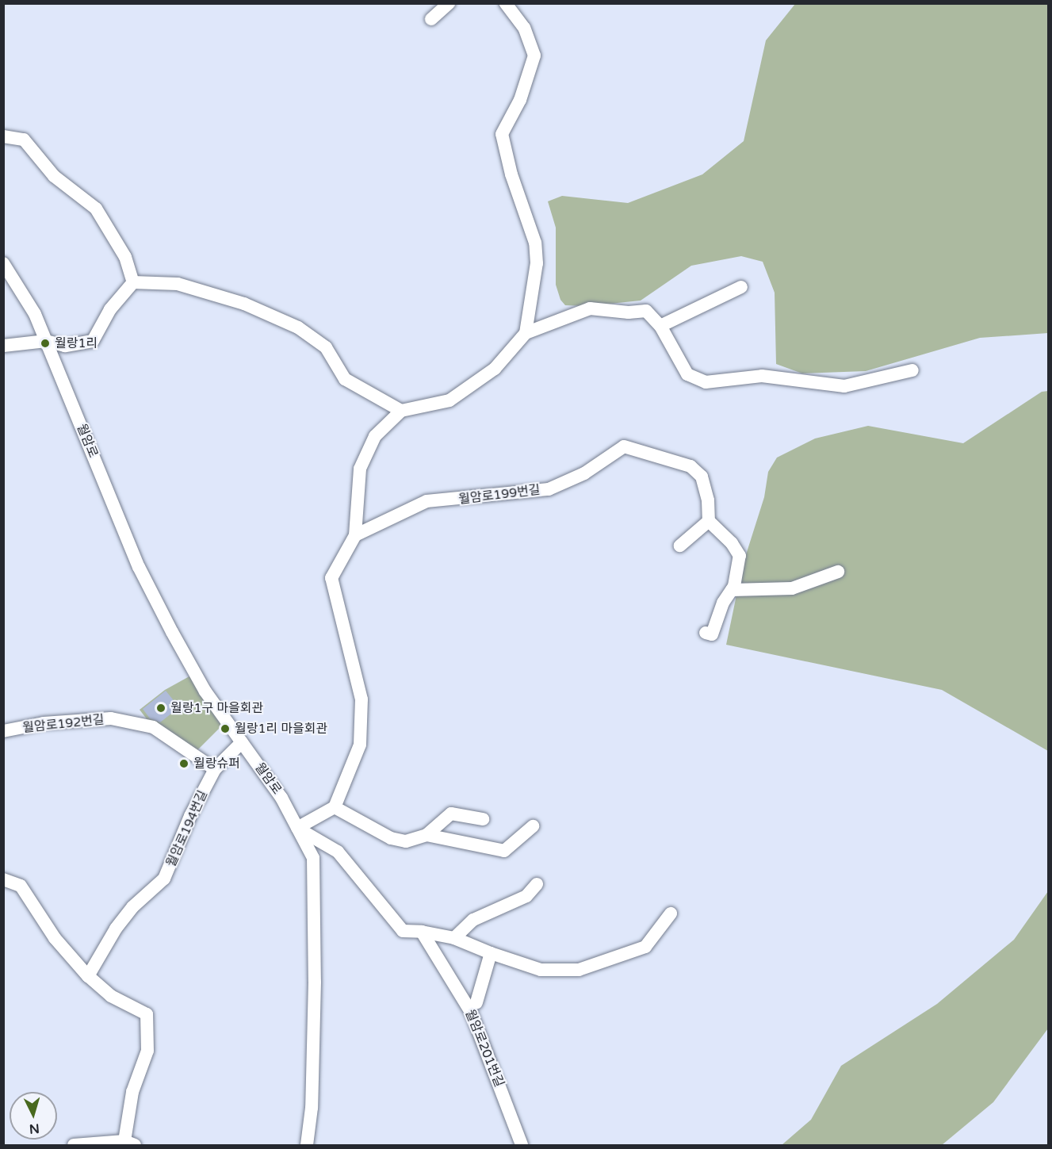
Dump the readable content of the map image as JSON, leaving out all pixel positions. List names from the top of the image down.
{
  "streets": {
    "street": [
      "월암로",
      "월암로199번길",
      "월암로192번길",
      "월암로194번길",
      "월암로201번길"
    ]
  },
  "crossings": [
    ["월암로192번길", "월암로194번길"]
  ],
  "places": [
    "월랑1리",
    "월랑1구 마을회관",
    "월랑1리 마을회관",
    "월랑슈퍼"
  ],
  "north": "bottom"
}
